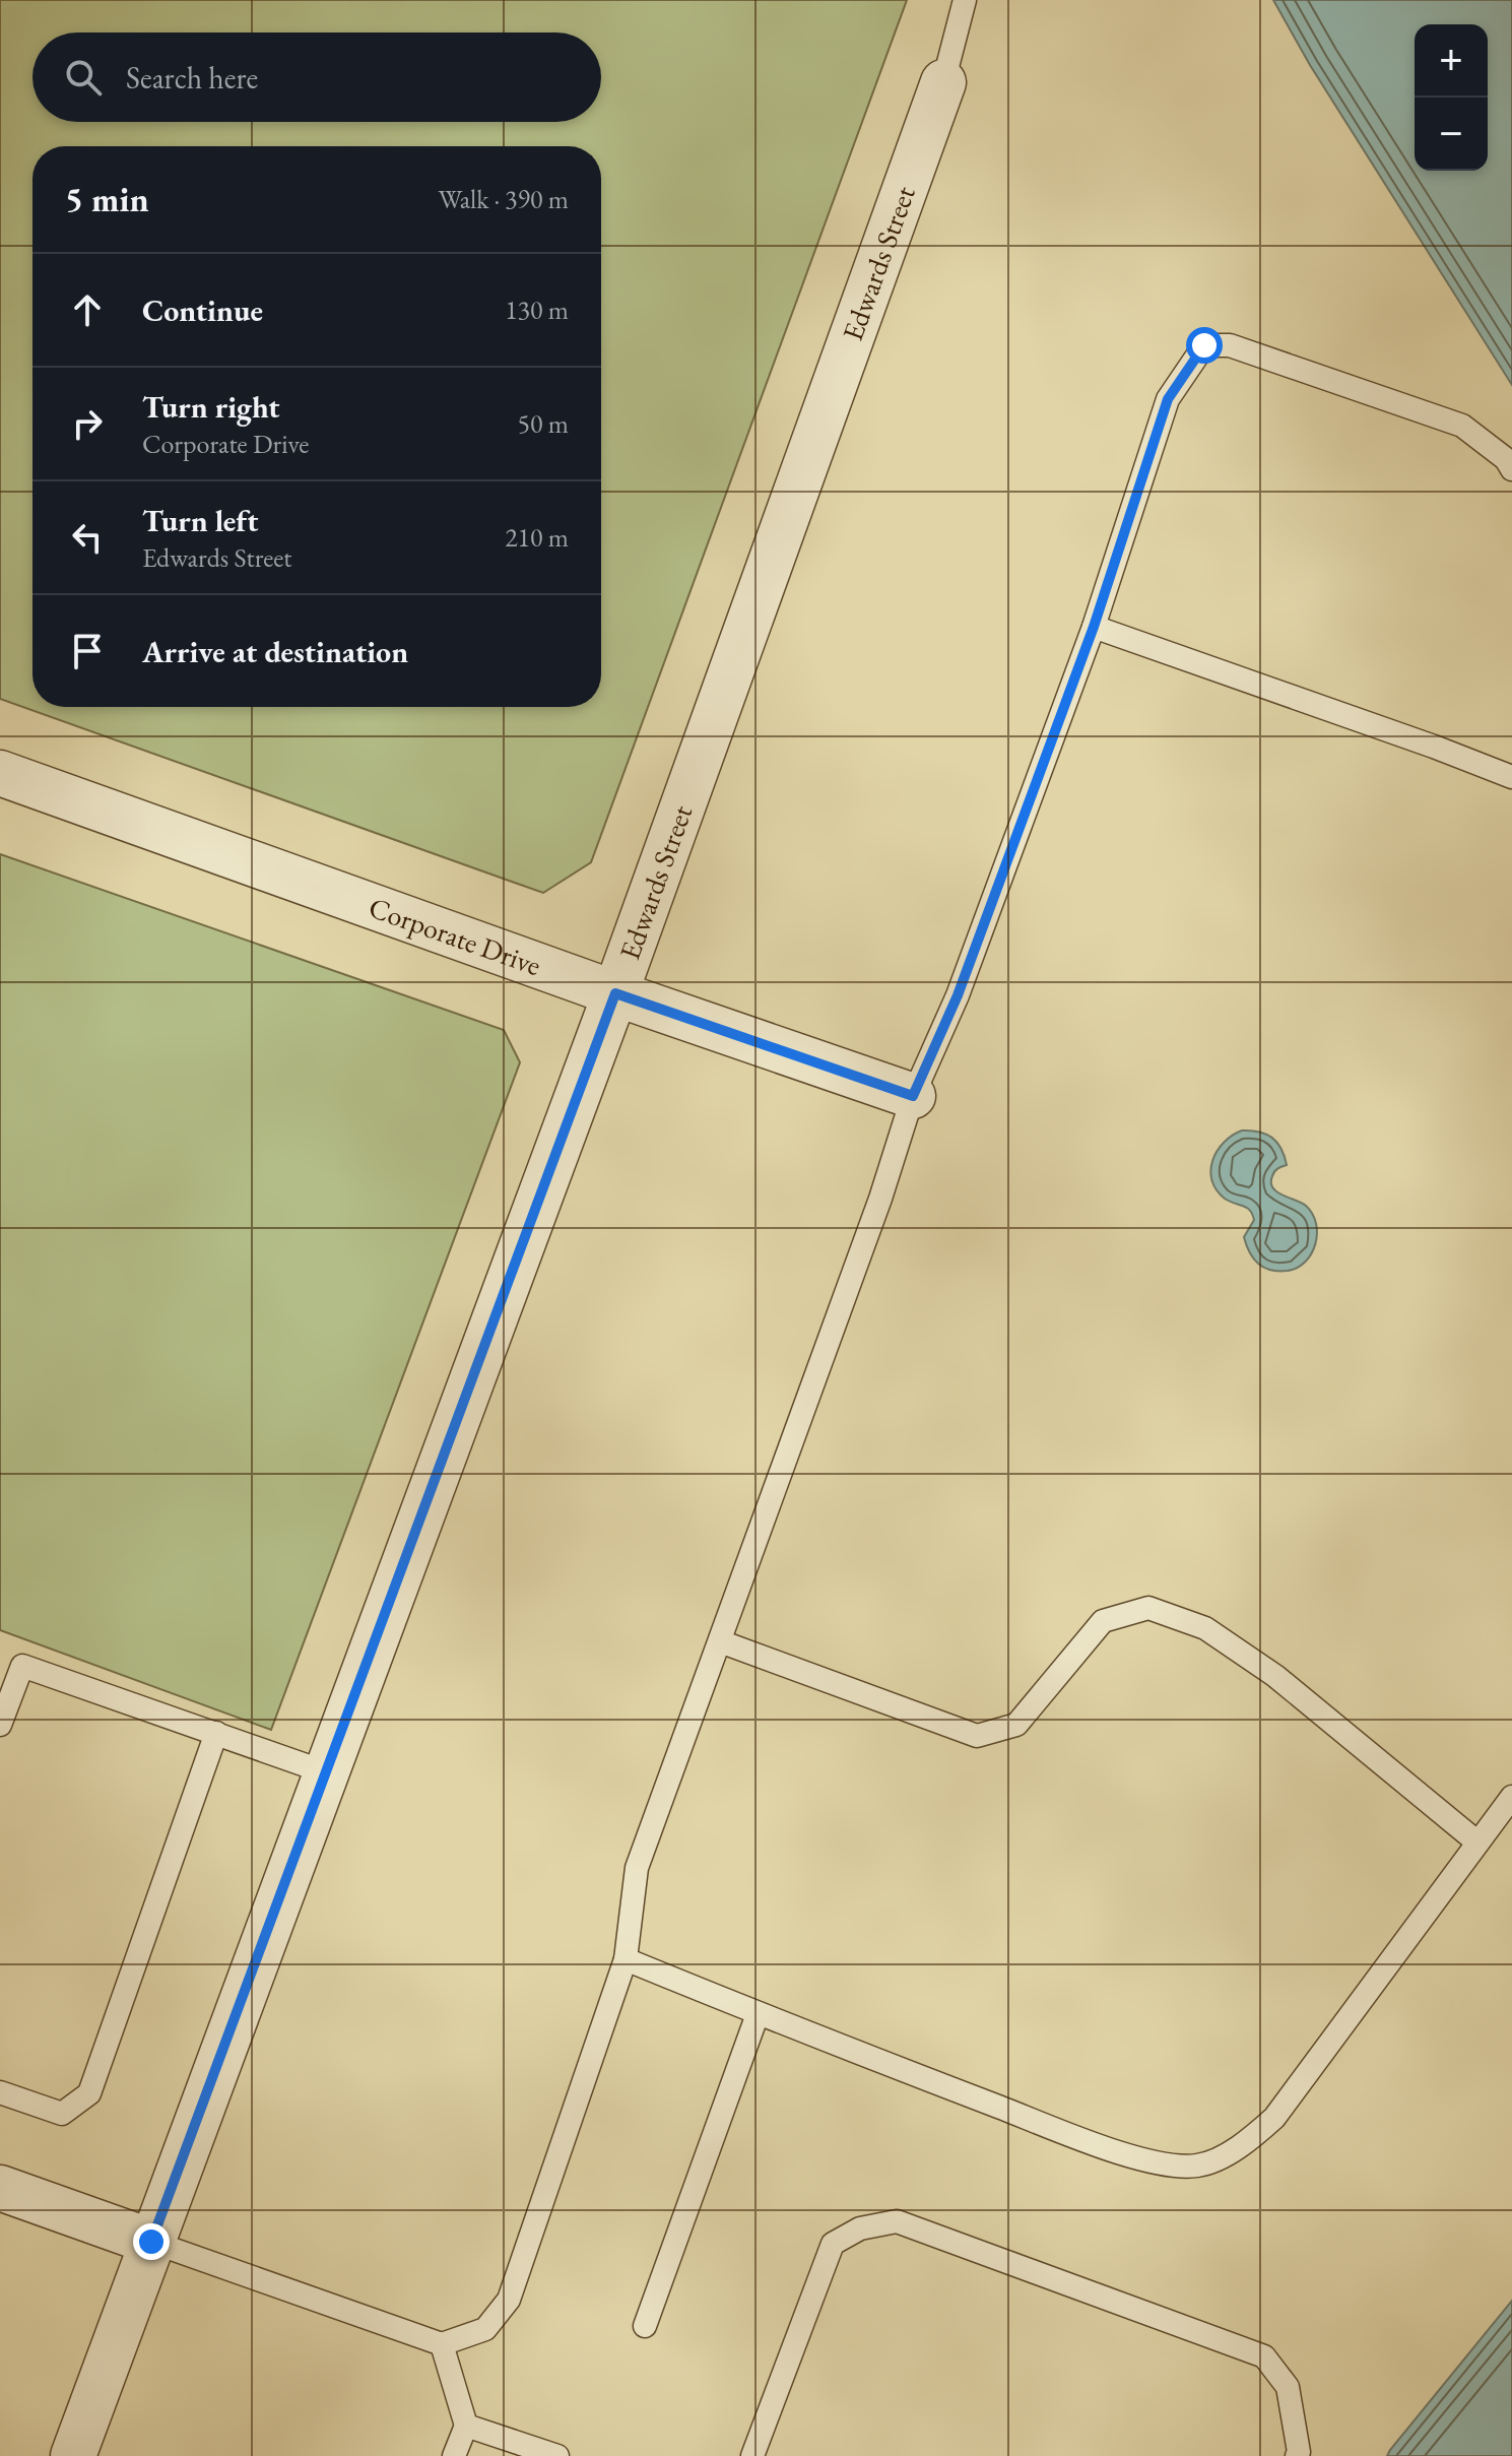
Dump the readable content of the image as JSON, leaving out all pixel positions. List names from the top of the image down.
{
  "streets": {
    "street": ["Edwards Street", "Corporate Drive"]
  },
  "crossings": [
    ["Edwards Street", "Corporate Drive"]
  ],
  "page": {
    "map_buttons": ["+", "−"],
    "search": "Search here",
    "heading": ["5 min", "Walk · 390 m"],
    "list": [
      ["Continue", "130 m"],
      ["Turn right", "Corporate Drive", "50 m"],
      ["Turn left", "Edwards Street", "210 m"],
      "Arrive at destination"
    ]
  }
}
